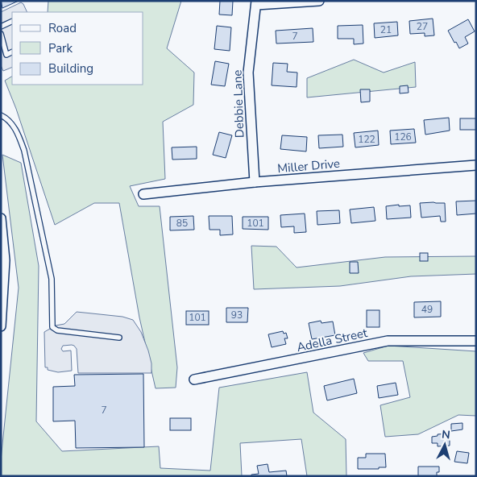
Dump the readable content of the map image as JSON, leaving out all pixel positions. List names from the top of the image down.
{
  "streets": {
    "street": ["Debbie Lane", "Miller Drive", "Adella Street"]
  },
  "crossings": [
    ["Debbie Lane", "Miller Drive"]
  ],
  "house_numbers": [
    "27",
    "21",
    "7",
    "126",
    "122",
    "85",
    "101",
    "49",
    "93",
    "101",
    "7"
  ],
  "legend": ["Road", "Park", "Building"],
  "north": "top"
}
